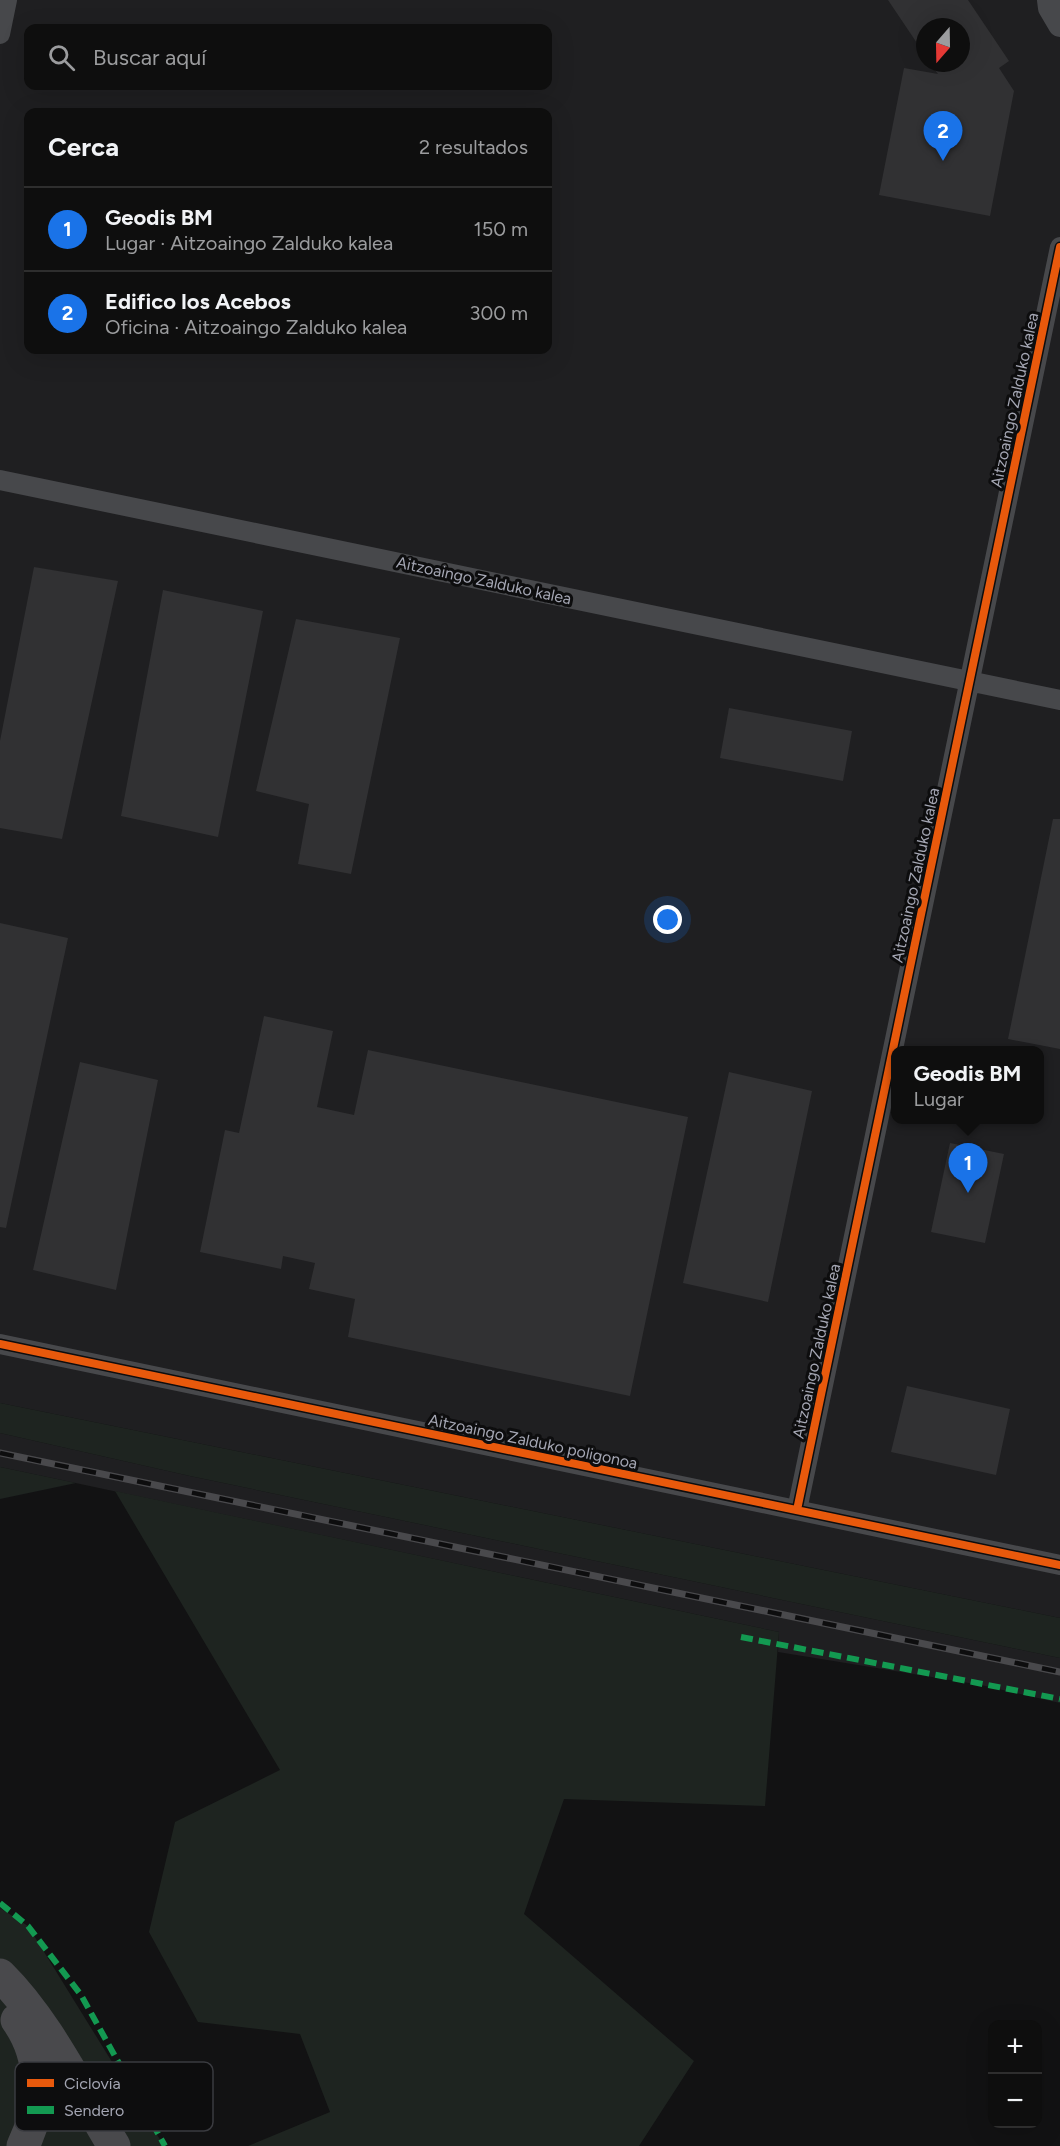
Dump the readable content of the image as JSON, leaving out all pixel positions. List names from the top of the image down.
{
  "streets": {
    "street": ["Aitzoaingo Zalduko kalea", "Aitzoaingo Zalduko poligonoa"]
  },
  "crossings": [
    ["Aitzoaingo Zalduko kalea", "Aitzoaingo Zalduko poligonoa"]
  ],
  "legend": ["Ciclovía", "Sendero"],
  "north": "bottom",
  "page": {
    "search": "Buscar aquí",
    "heading": ["Cerca", "2 resultados"],
    "pins": ["2", "1"],
    "list": [
      {
        "mark": "1",
        "name": "Geodis BM",
        "note": "Lugar · Aitzoaingo Zalduko kalea",
        "value": "150 m"
      },
      {
        "mark": "2",
        "name": "Edifico los Acebos",
        "note": "Oficina · Aitzoaingo Zalduko kalea",
        "value": "300 m"
      }
    ],
    "popup": ["Geodis BM", "Lugar"],
    "map_buttons": ["+", "−"]
  }
}
